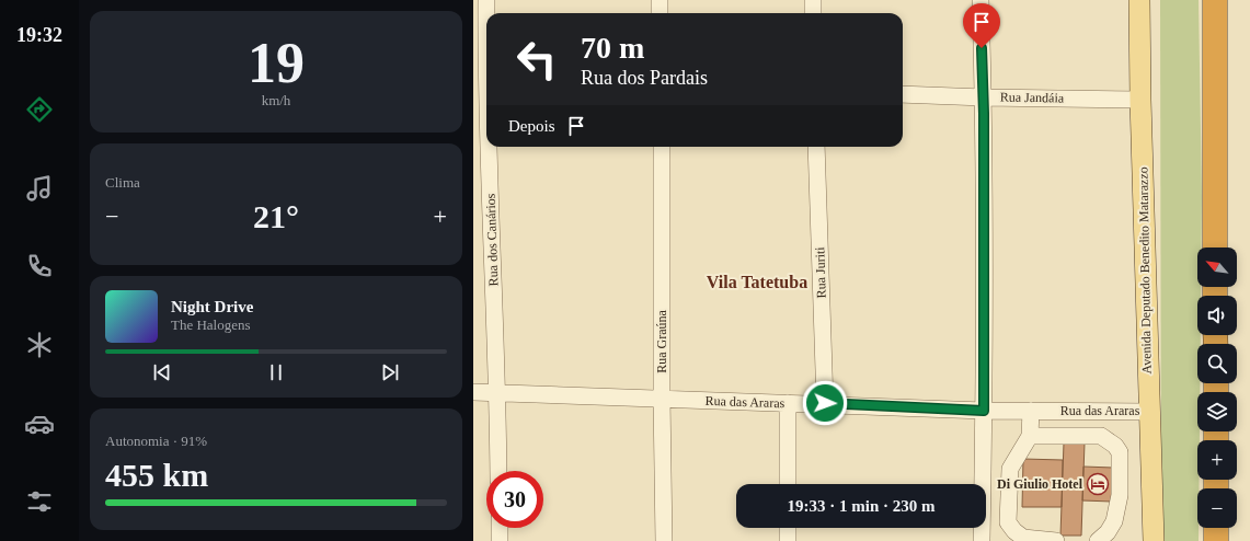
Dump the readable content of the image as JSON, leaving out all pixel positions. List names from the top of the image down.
{
  "streets": {
    "main road": ["Avenida Deputado Benedito Matarazzo"],
    "street": [
      "Rua Jandáia",
      "Rua dos Canários",
      "Rua Juriti",
      "Rua Graúna",
      "Rua das Araras"
    ]
  },
  "crossings": [
    ["Rua Jandáia", "Avenida Deputado Benedito Matarazzo"],
    ["Rua dos Canários", "Rua das Araras"],
    ["Avenida Deputado Benedito Matarazzo", "Rua das Araras"],
    ["Rua Juriti", "Rua das Araras"],
    ["Rua Graúna", "Rua das Araras"]
  ],
  "districts": ["Vila Tatetuba"],
  "places": {
    "hotel": ["Di Giulio Hotel"]
  },
  "north": "top left",
  "page": {
    "tabs": "19:32",
    "tile": [
      ["19", "km/h"],
      "Clima",
      ["Autonomia · 91%", "455 km"]
    ],
    "turn": ["70 m", "Rua dos Pardais"],
    "then": "Depois",
    "heat": ["−", "21°", "+"],
    "map_buttons": ["+", "−"],
    "song": ["Night Drive", "The Halogens"],
    "limit": "30",
    "trip": "19:33 · 1 min · 230 m"
  }
}
